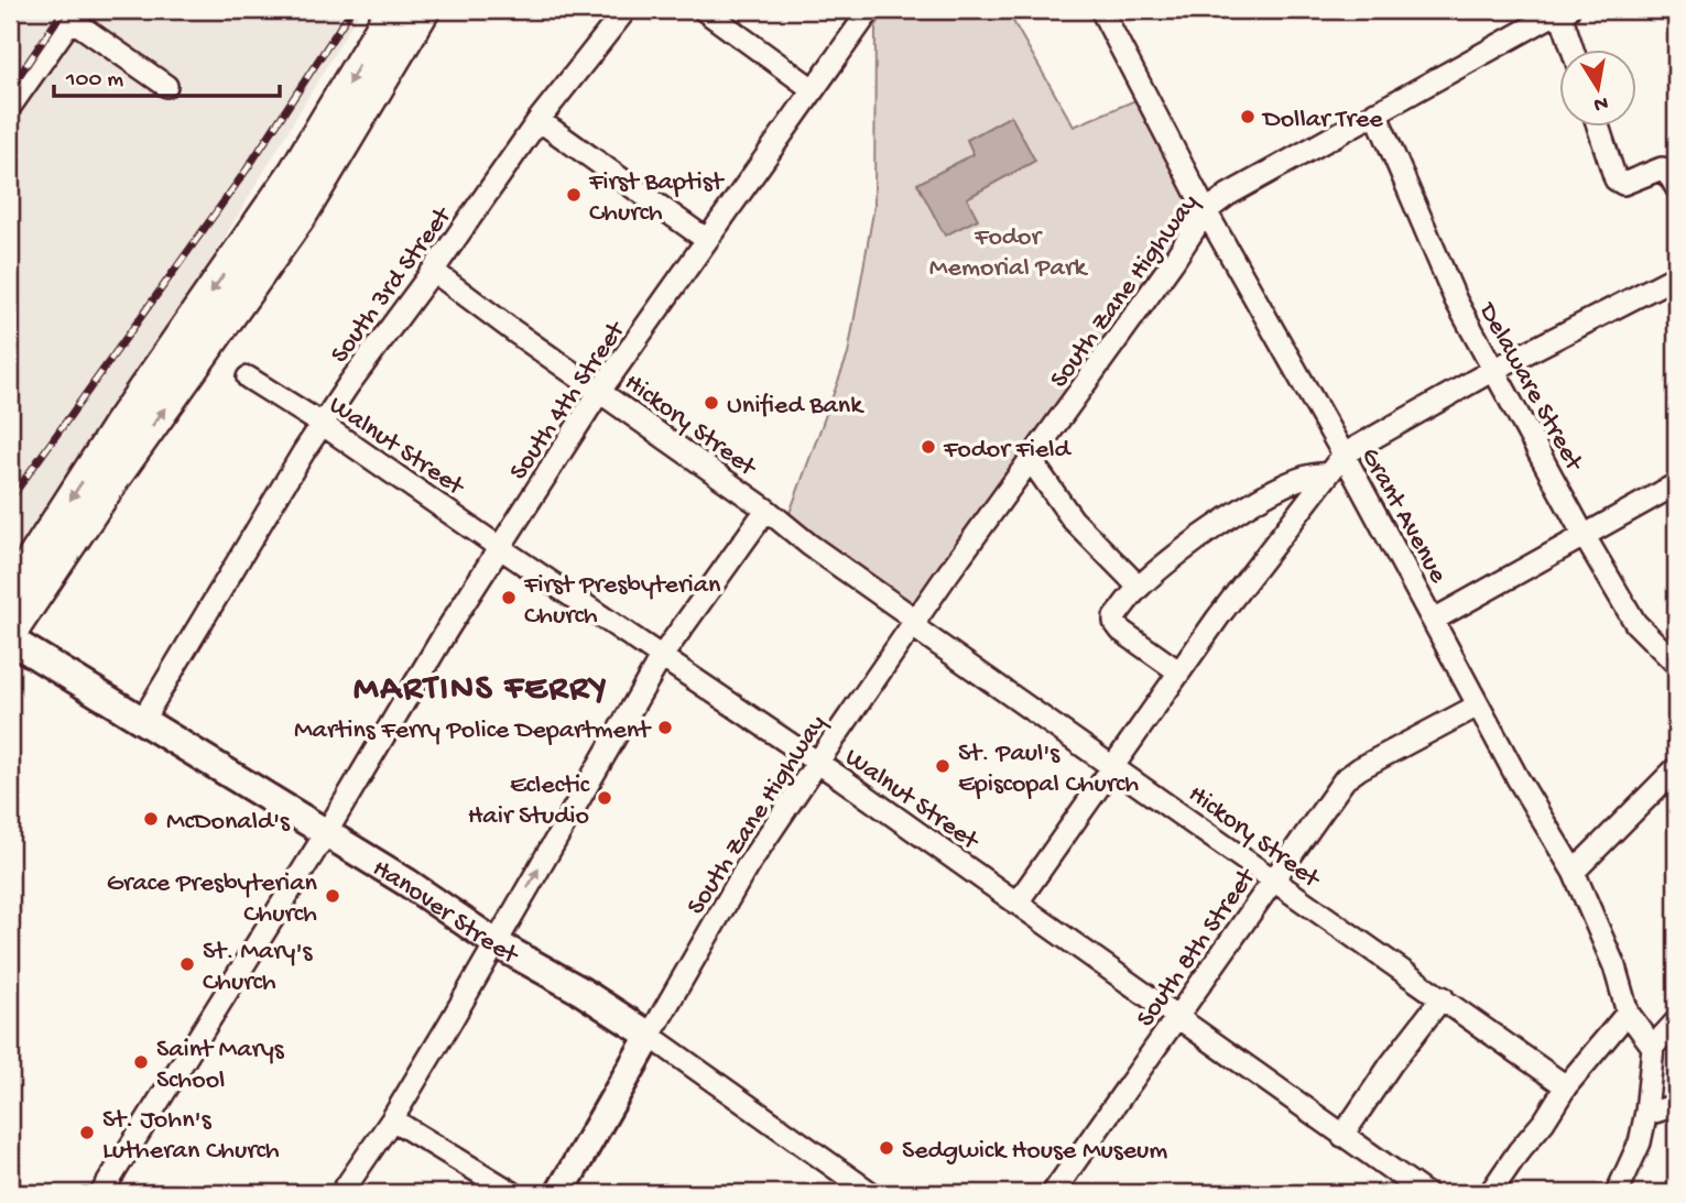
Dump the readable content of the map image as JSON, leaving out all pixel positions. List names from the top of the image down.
{
  "streets": {
    "main road": ["Hanover Street"],
    "street": [
      "South 3rd Street",
      "South Zane Highway",
      "Delaware Street",
      "South 4th Street",
      "Hickory Street",
      "Walnut Street",
      "Grant Avenue",
      "South 8th Street"
    ]
  },
  "crossings": [
    ["South 3rd Street", "Hickory Street"],
    ["South 3rd Street", "Walnut Street"],
    ["South 3rd Street", "Hanover Street"],
    ["South Zane Highway", "Delaware Street"],
    ["South Zane Highway", "Hickory Street"],
    ["South Zane Highway", "Walnut Street"],
    ["South Zane Highway", "Grant Avenue"],
    ["South Zane Highway", "Hanover Street"],
    ["South 4th Street", "Hickory Street"],
    ["South 4th Street", "Walnut Street"],
    ["South 4th Street", "Hanover Street"],
    ["Hickory Street", "South 8th Street"],
    ["Walnut Street", "South 8th Street"],
    ["Grant Avenue", "South 8th Street"]
  ],
  "districts": ["MARTINS FERRY"],
  "parks": ["Fodor Memorial Park"],
  "places": [
    "Dollar Tree",
    "First Baptist Church",
    "Unified Bank",
    "Fodor Field",
    "First Presbyterian Church",
    "Martins Ferry Police Department",
    "St. Paul's Episcopal Church",
    "Eclectic Hair Studio",
    "McDonald's",
    "Grace Presbyterian Church",
    "St. Mary's Church",
    "Saint Marys School",
    "St. John's Lutheran Church",
    "Sedgwick House Museum"
  ],
  "scale_bar": "100 m",
  "north": "bottom"
}
